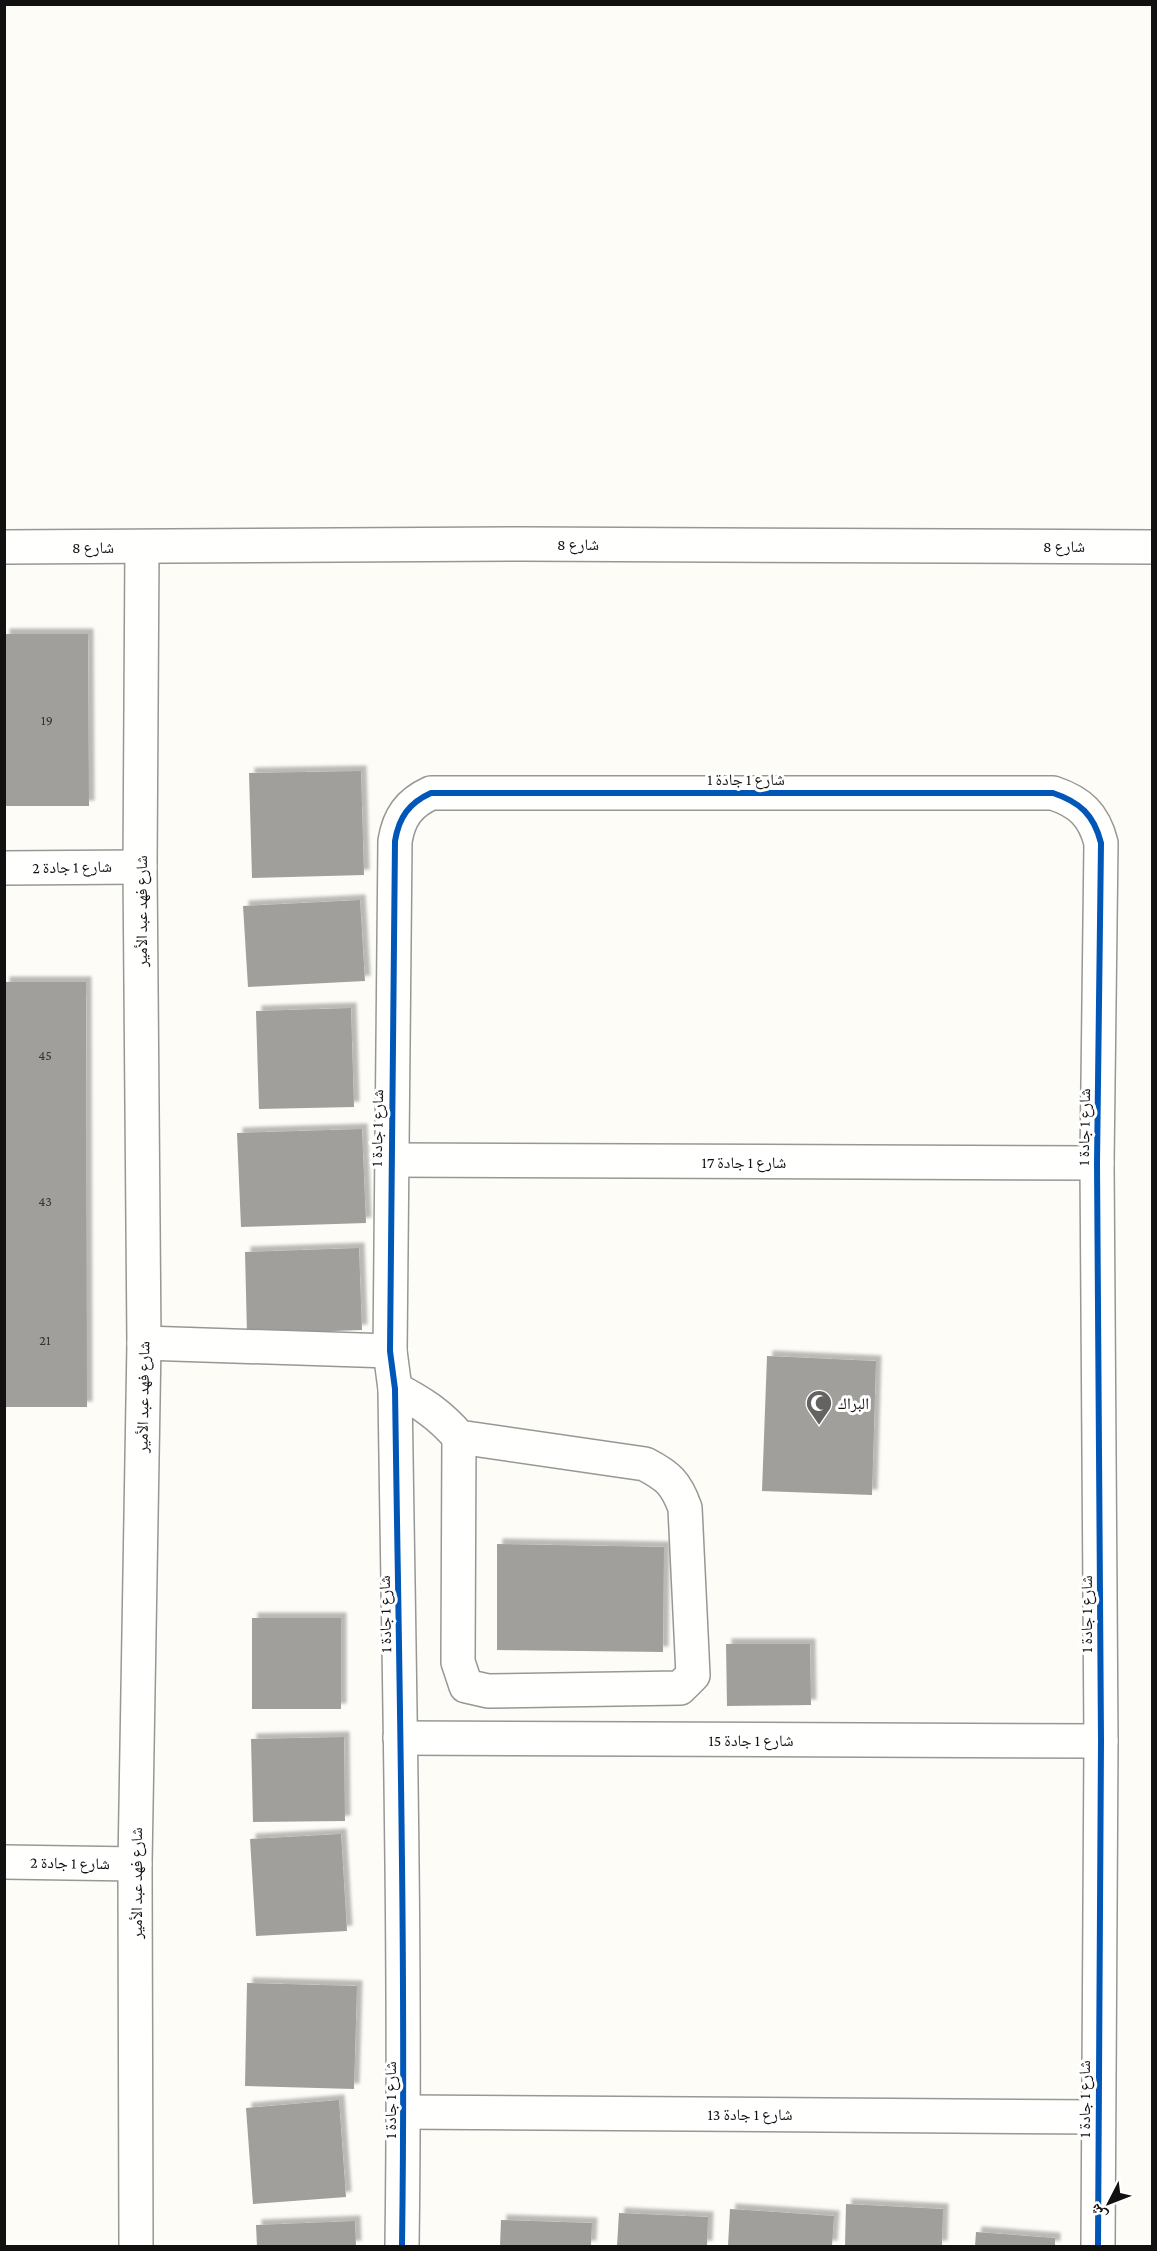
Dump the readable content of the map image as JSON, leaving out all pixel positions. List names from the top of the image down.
{
  "streets": {
    "street": [
      "شارع 8",
      "شارع 1 جادة 1",
      "شارع 1 جادة 2",
      "شارع فهد عبد الأمير",
      "شارع 1 جادة 17",
      "شارع 1 جادة 15",
      "شارع 1 جادة 13"
    ]
  },
  "crossings": [
    ["شارع 8", "شارع فهد عبد الأمير"],
    ["شارع 1 جادة 1", "شارع 1 جادة 17"],
    ["شارع 1 جادة 1", "شارع 1 جادة 15"],
    ["شارع 1 جادة 1", "شارع 1 جادة 13"],
    ["شارع 1 جادة 2", "شارع فهد عبد الأمير"]
  ],
  "places": {
    "mosque": ["البراك"]
  },
  "house_numbers": [
    "19",
    "45",
    "43",
    "21"
  ],
  "north": "bottom left"
}
